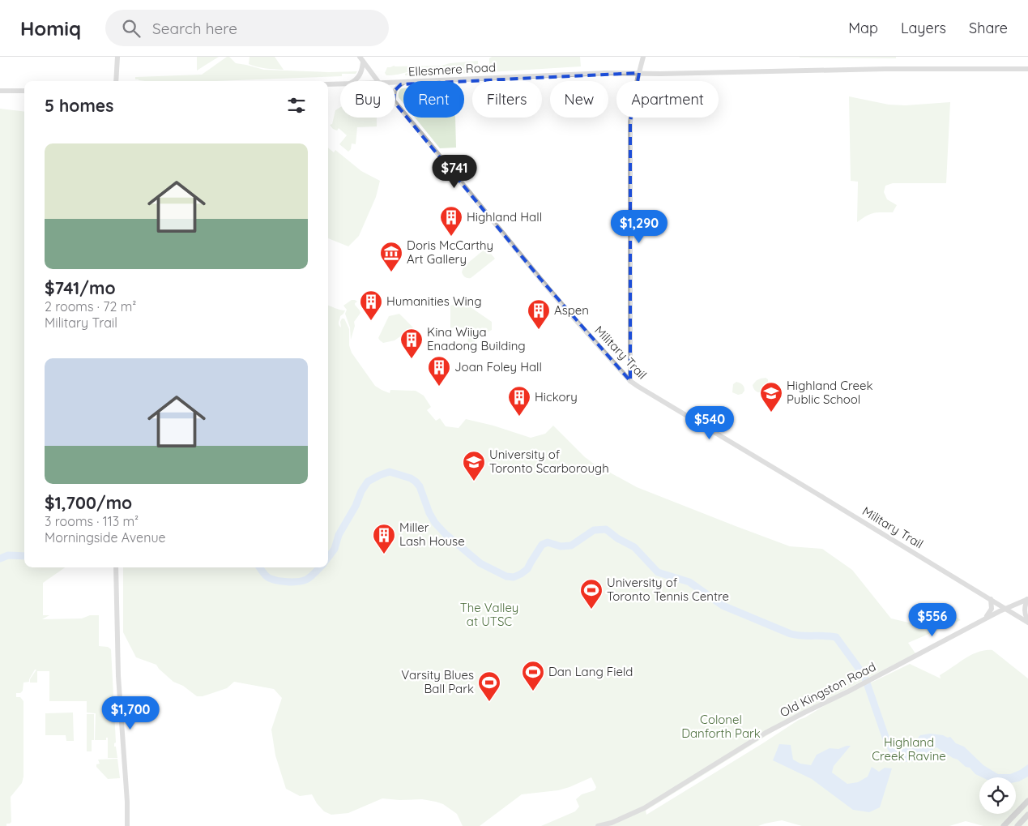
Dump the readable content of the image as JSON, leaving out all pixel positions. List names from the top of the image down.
{
  "streets": {
    "street": ["Ellesmere Road", "Military Trail", "Old Kingston Road"]
  },
  "crossings": [
    ["Military Trail", "Old Kingston Road"]
  ],
  "parks": ["The Valley at UTSC", "Colonel Danforth Park", "Highland Creek Ravine"],
  "places": {
    "building": [
      "Highland Hall",
      "Humanities Wing",
      "Aspen",
      "Kina Wiiya Enadong Building",
      "Joan Foley Hall",
      "Hickory",
      "Miller Lash House"
    ],
    "museum": ["Doris McCarthy Art Gallery"],
    "school or university": ["Highland Creek Public School", "University of Toronto Scarborough"],
    "sports": ["University of Toronto Tennis Centre", "Dan Lang Field", "Varsity Blues Ball Park"]
  },
  "page": {
    "header": "Homiq",
    "search": "Search here",
    "nav": ["Map", "Layers", "Share"],
    "chip": [
      "Buy",
      "Rent",
      "Filters",
      "New",
      "Apartment"
    ],
    "heading": "5 homes",
    "list": [
      {
        "name": "$741/mo",
        "note": "2 rooms · 72 m² · Military Trail"
      },
      {
        "name": "$1,700/mo",
        "note": "3 rooms · 113 m² · Morningside Avenue"
      }
    ],
    "price": [
      "$741",
      "$1,290",
      "$540",
      "$556",
      "$1,700"
    ]
  }
}
